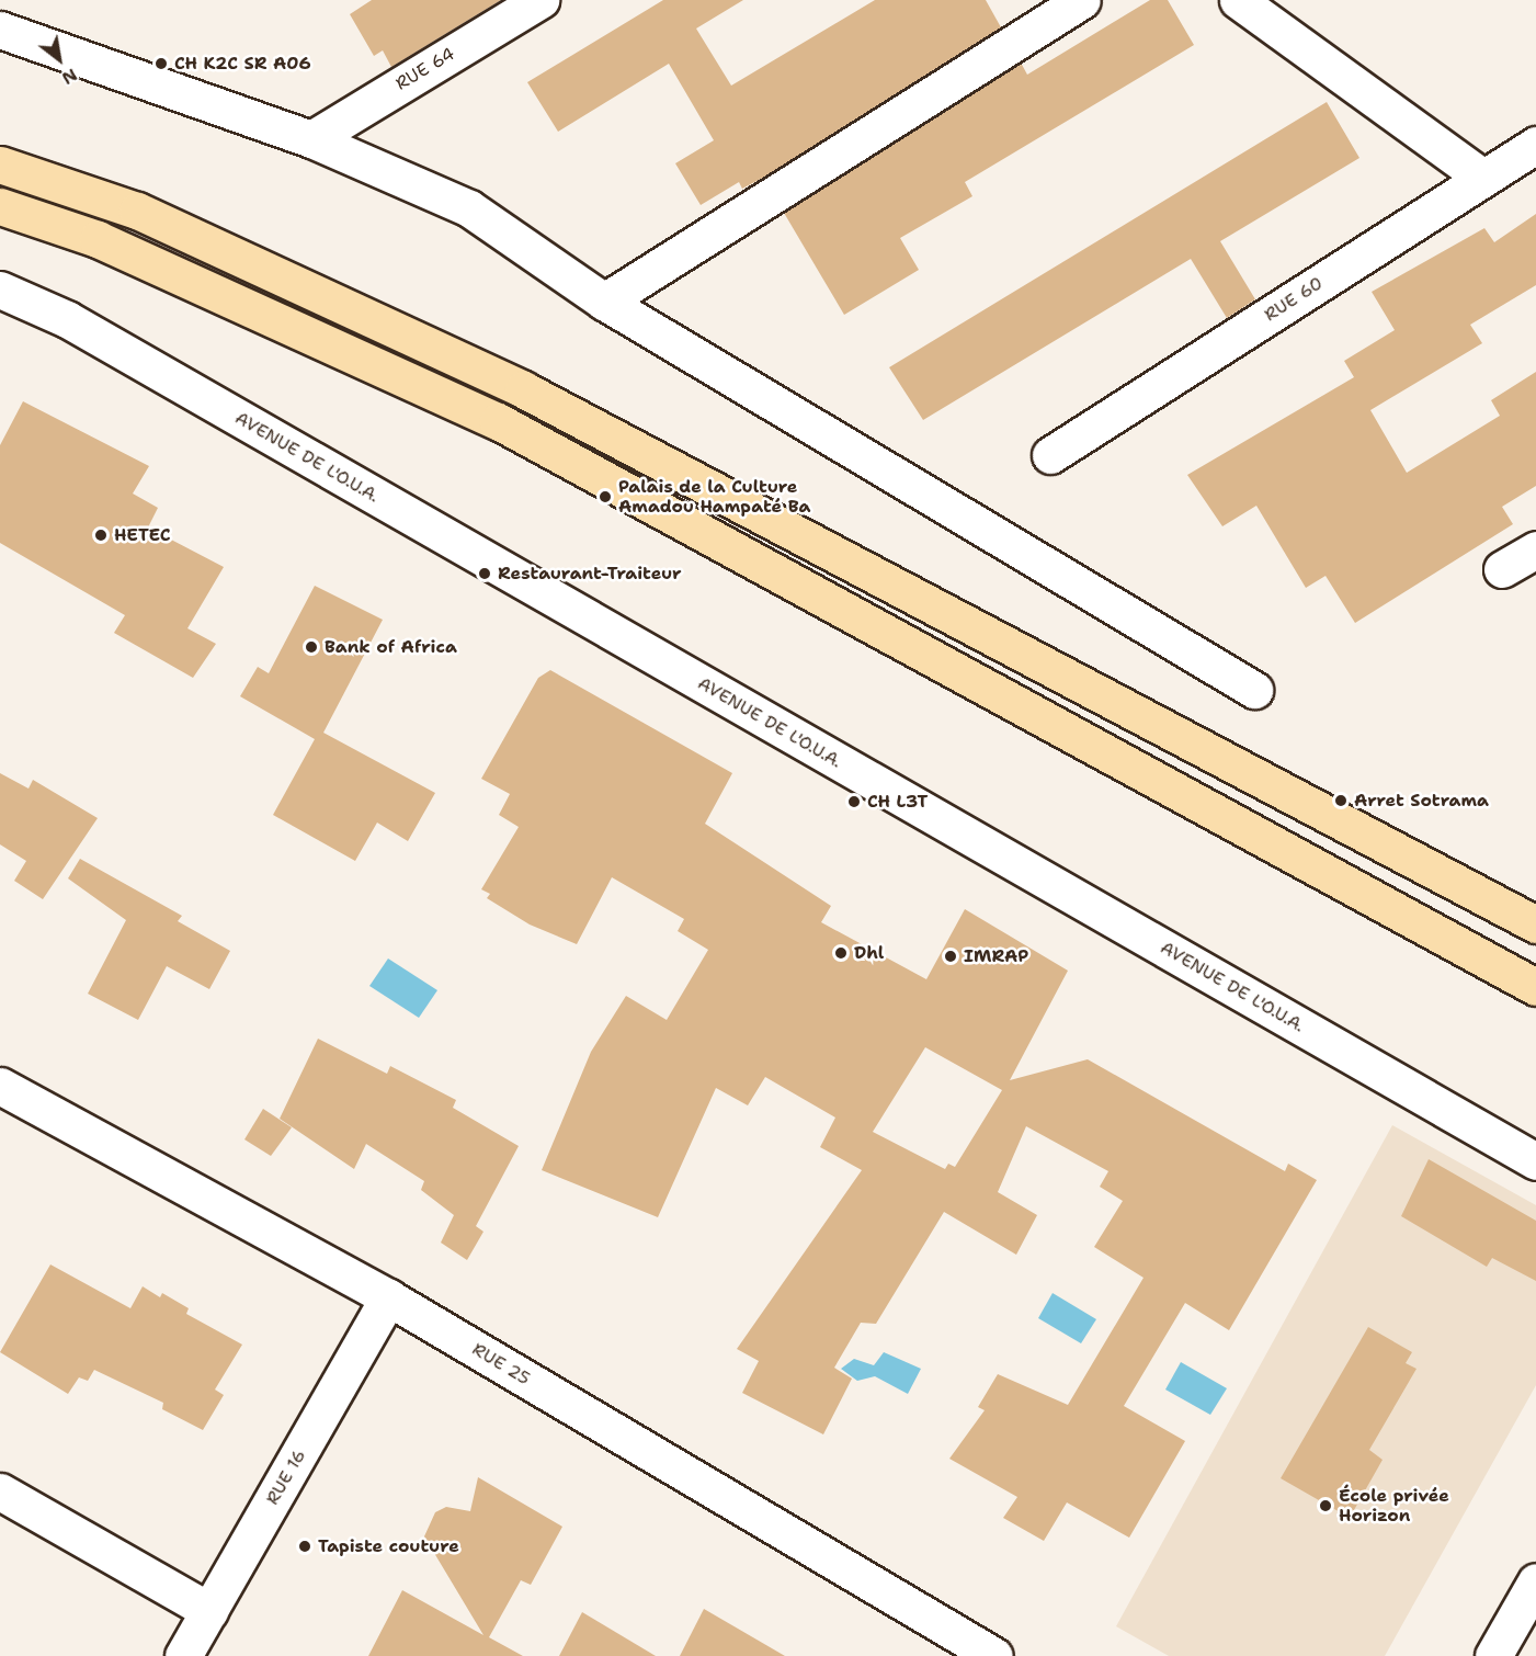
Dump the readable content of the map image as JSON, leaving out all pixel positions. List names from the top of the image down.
{
  "streets": {
    "street": [
      "RUE 64",
      "RUE 60",
      "AVENUE DE L'O.U.A.",
      "RUE 25",
      "RUE 16"
    ]
  },
  "crossings": [
    ["RUE 25", "RUE 16"]
  ],
  "places": [
    "CH K2C SR A06",
    "Palais de la Culture Amadou Hampaté Ba",
    "HETEC",
    "Restaurant-Traiteur",
    "Bank of Africa",
    "Arret Sotrama",
    "CH L3T",
    "Dhl",
    "IMRAP",
    "École privée Horizon",
    "Tapiste couture"
  ],
  "north": "bottom right"
}
